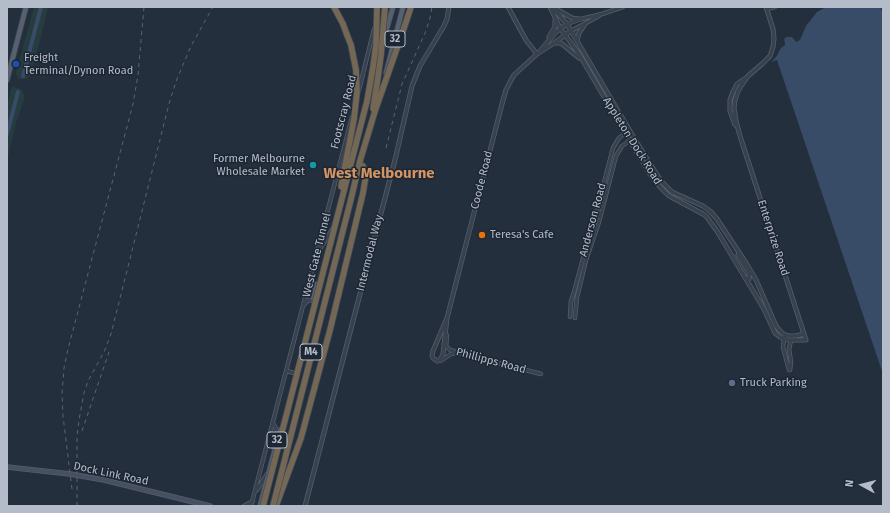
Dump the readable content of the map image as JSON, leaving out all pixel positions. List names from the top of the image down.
{
  "streets": {
    "highway": ["West Gate Tunnel", "M4"],
    "main road": ["32", "Footscray Road", "Dock Link Road"],
    "street": [
      "Appleton Dock Road",
      "Coode Road",
      "Anderson Road",
      "Enterprize Road",
      "Intermodal Way",
      "Phillipps Road"
    ]
  },
  "crossings": [
    ["Footscray Road", "West Gate Tunnel"],
    ["Appleton Dock Road", "Coode Road"],
    ["Appleton Dock Road", "Anderson Road"],
    ["Appleton Dock Road", "Enterprize Road"],
    ["Coode Road", "Phillipps Road"]
  ],
  "districts": ["West Melbourne"],
  "places": [
    "Freight Terminal/Dynon Road",
    "Former Melbourne Wholesale Market",
    "Teresa's Cafe",
    "Truck Parking"
  ],
  "north": "left"
}
